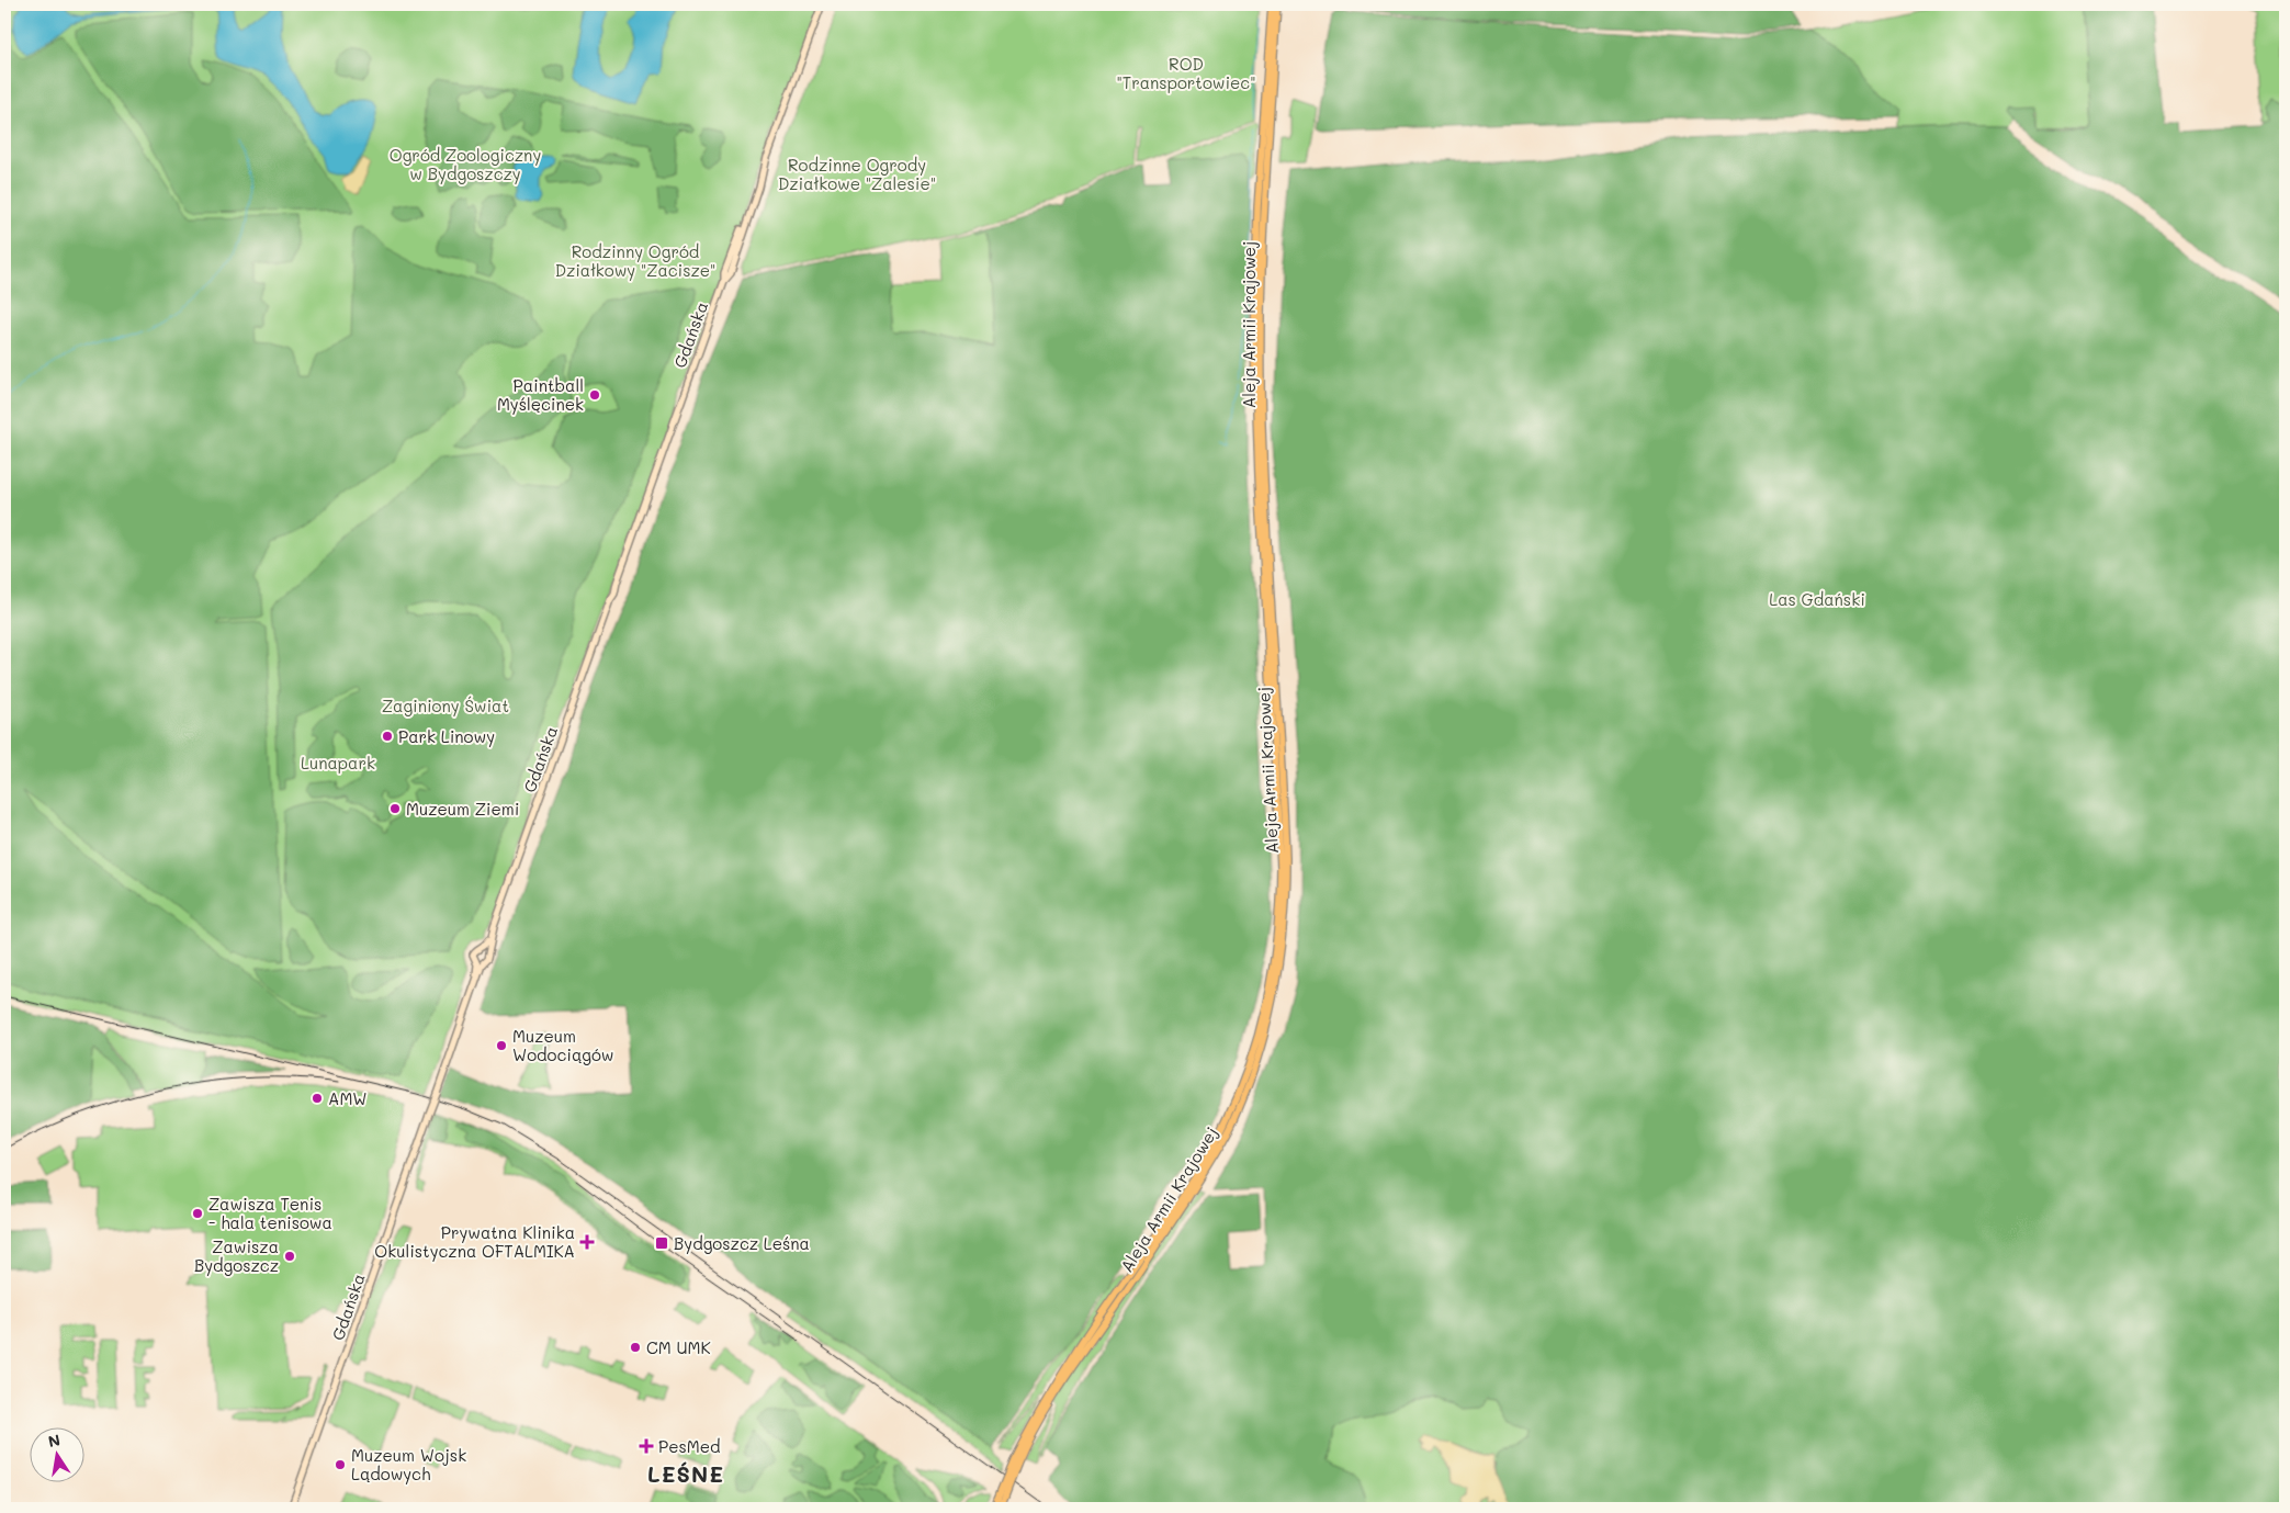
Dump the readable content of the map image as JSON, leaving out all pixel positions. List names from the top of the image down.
{
  "streets": {
    "main road": ["Aleja Armii Krajowej", "Gdańska"]
  },
  "districts": ["LEŚNE"],
  "parks": [
    "ROD \"Transportowiec\"",
    "Ogród Zoologiczny w Bydgoszczy",
    "Rodzinne Ogrody Działkowe \"Zalesie\"",
    "Rodzinny Ogród Działkowy \"Zacisze\"",
    "Las Gdański",
    "Zaginiony Świat",
    "Lunapark"
  ],
  "places": {
    "other": [
      "Paintball Myślęcinek",
      "Park Linowy",
      "Muzeum Ziemi",
      "Muzeum Wodociągów",
      "AMW",
      "Zawisza Tenis - hala tenisowa",
      "Zawisza Bydgoszcz",
      "CM UMK",
      "Muzeum Wojsk Lądowych"
    ],
    "health": ["Prywatna Klinika Okulistyczna OFTALMIKA", "PesMed"],
    "transit": ["Bydgoszcz Leśna"]
  },
  "north": "top"
}
